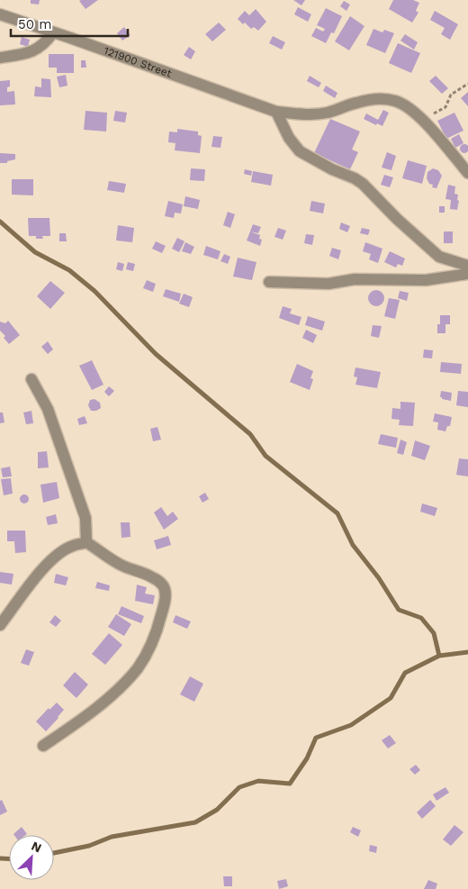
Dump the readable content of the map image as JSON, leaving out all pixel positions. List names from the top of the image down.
{
  "streets": {
    "street": ["121900 Street"]
  },
  "scale_bar": "50 m",
  "north": "top right"
}
